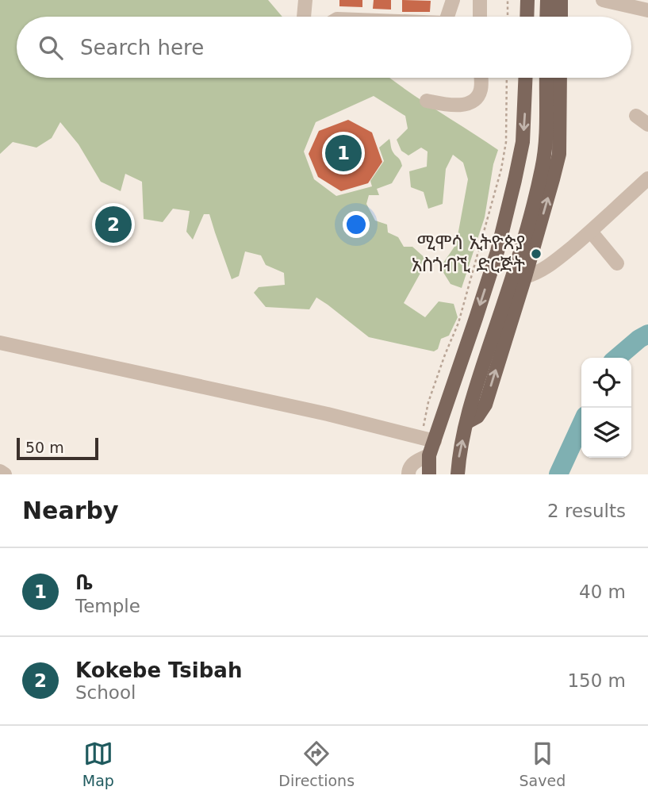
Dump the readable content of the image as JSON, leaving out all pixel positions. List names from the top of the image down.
{
  "places": ["ሚሞሳ ኢትዮጵያ አስጎብኚ ድርጅት"],
  "scale_bar": "50 m",
  "page": {
    "search": "Search here",
    "pins": ["1", "2"],
    "scale": "50 m",
    "heading": ["Nearby", "2 results"],
    "list": [
      {
        "mark": "1",
        "name": "ቤ",
        "note": "Temple",
        "value": "40 m"
      },
      {
        "mark": "2",
        "name": "Kokebe Tsibah",
        "note": "School",
        "value": "150 m"
      }
    ],
    "nav": ["Map", "Directions", "Saved"]
  }
}
